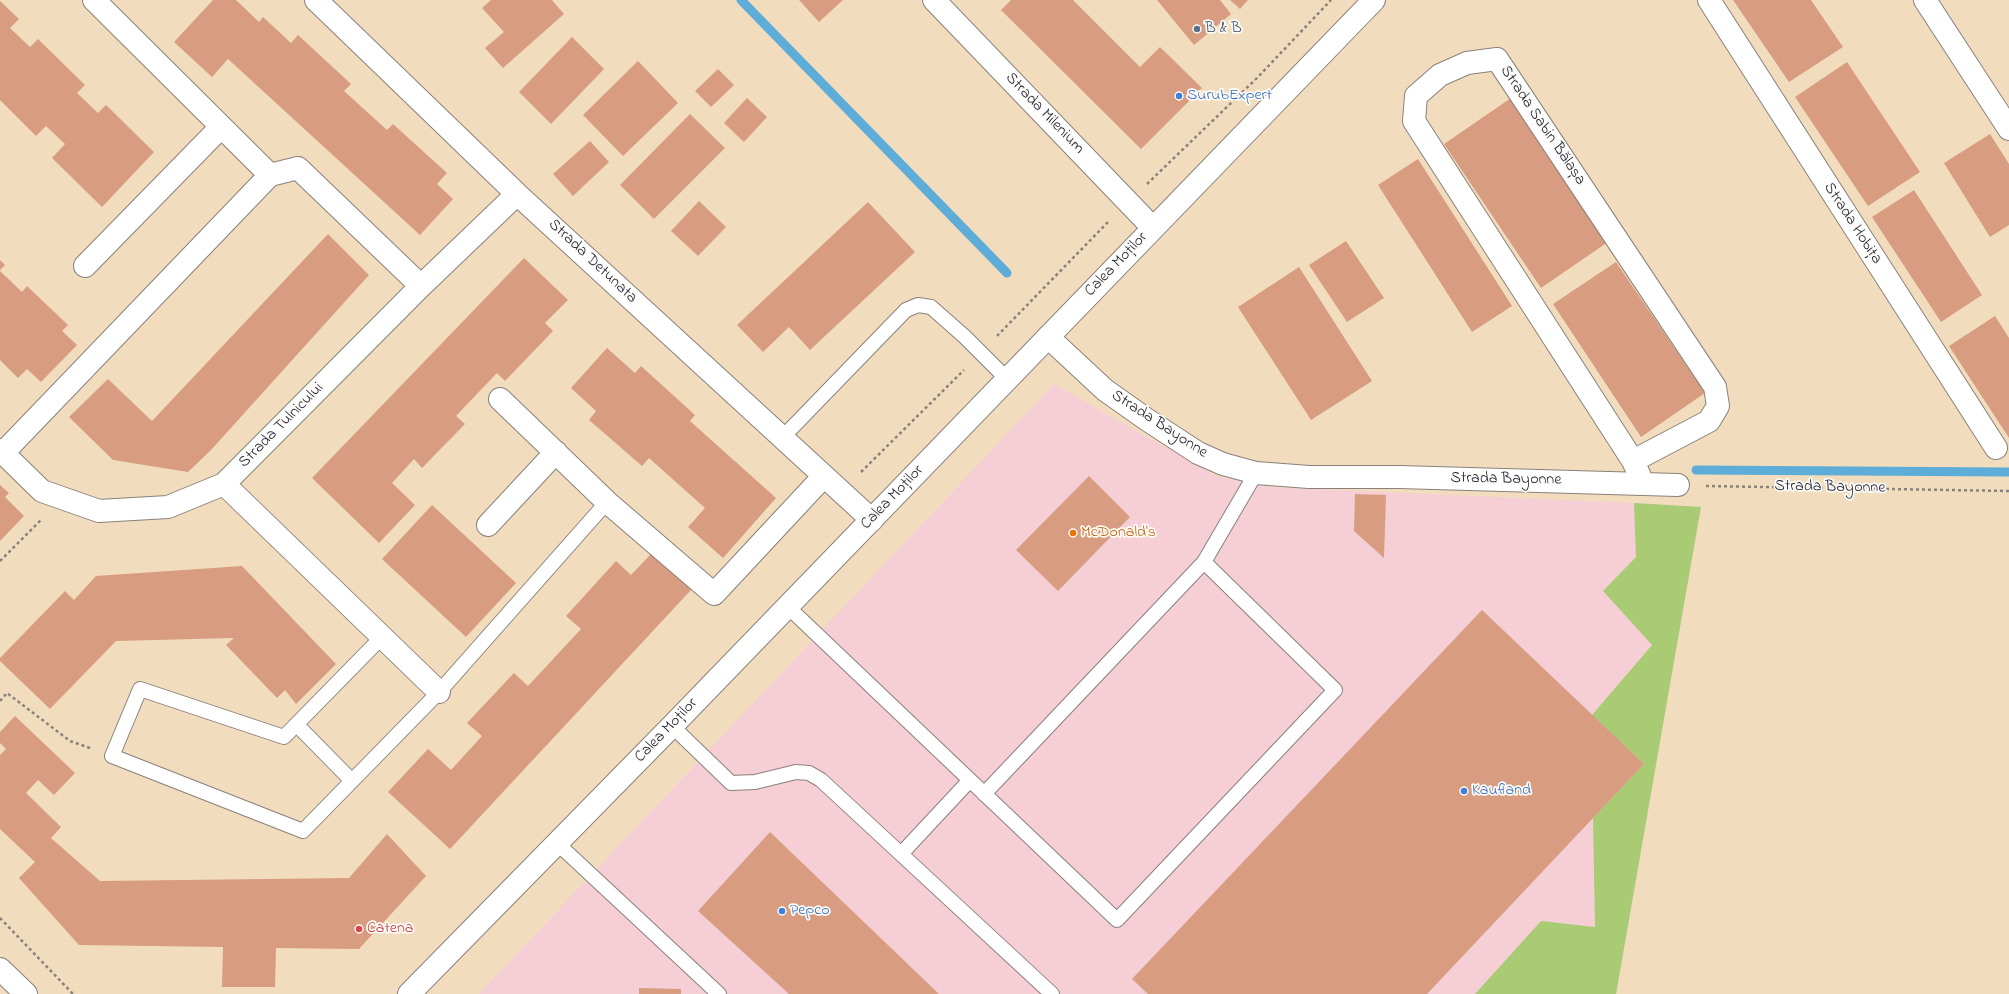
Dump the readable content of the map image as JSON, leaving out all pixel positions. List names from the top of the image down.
{
  "streets": {
    "street": [
      "Strada Milenium",
      "Strada Sabin Bălașa",
      "Strada Hobița",
      "Strada Detunata",
      "Calea Moților",
      "Strada Bayonne",
      "Strada Tulnicului"
    ]
  },
  "crossings": [
    ["Strada Milenium", "Calea Moților"],
    ["Strada Sabin Bălașa", "Strada Bayonne"],
    ["Strada Detunata", "Calea Moților"],
    ["Strada Detunata", "Strada Tulnicului"],
    ["Calea Moților", "Strada Bayonne"]
  ],
  "places": [
    "B & B",
    "SurubExpert",
    "McDonald's",
    "Kaufland",
    "Pepco",
    "Catena"
  ]
}
